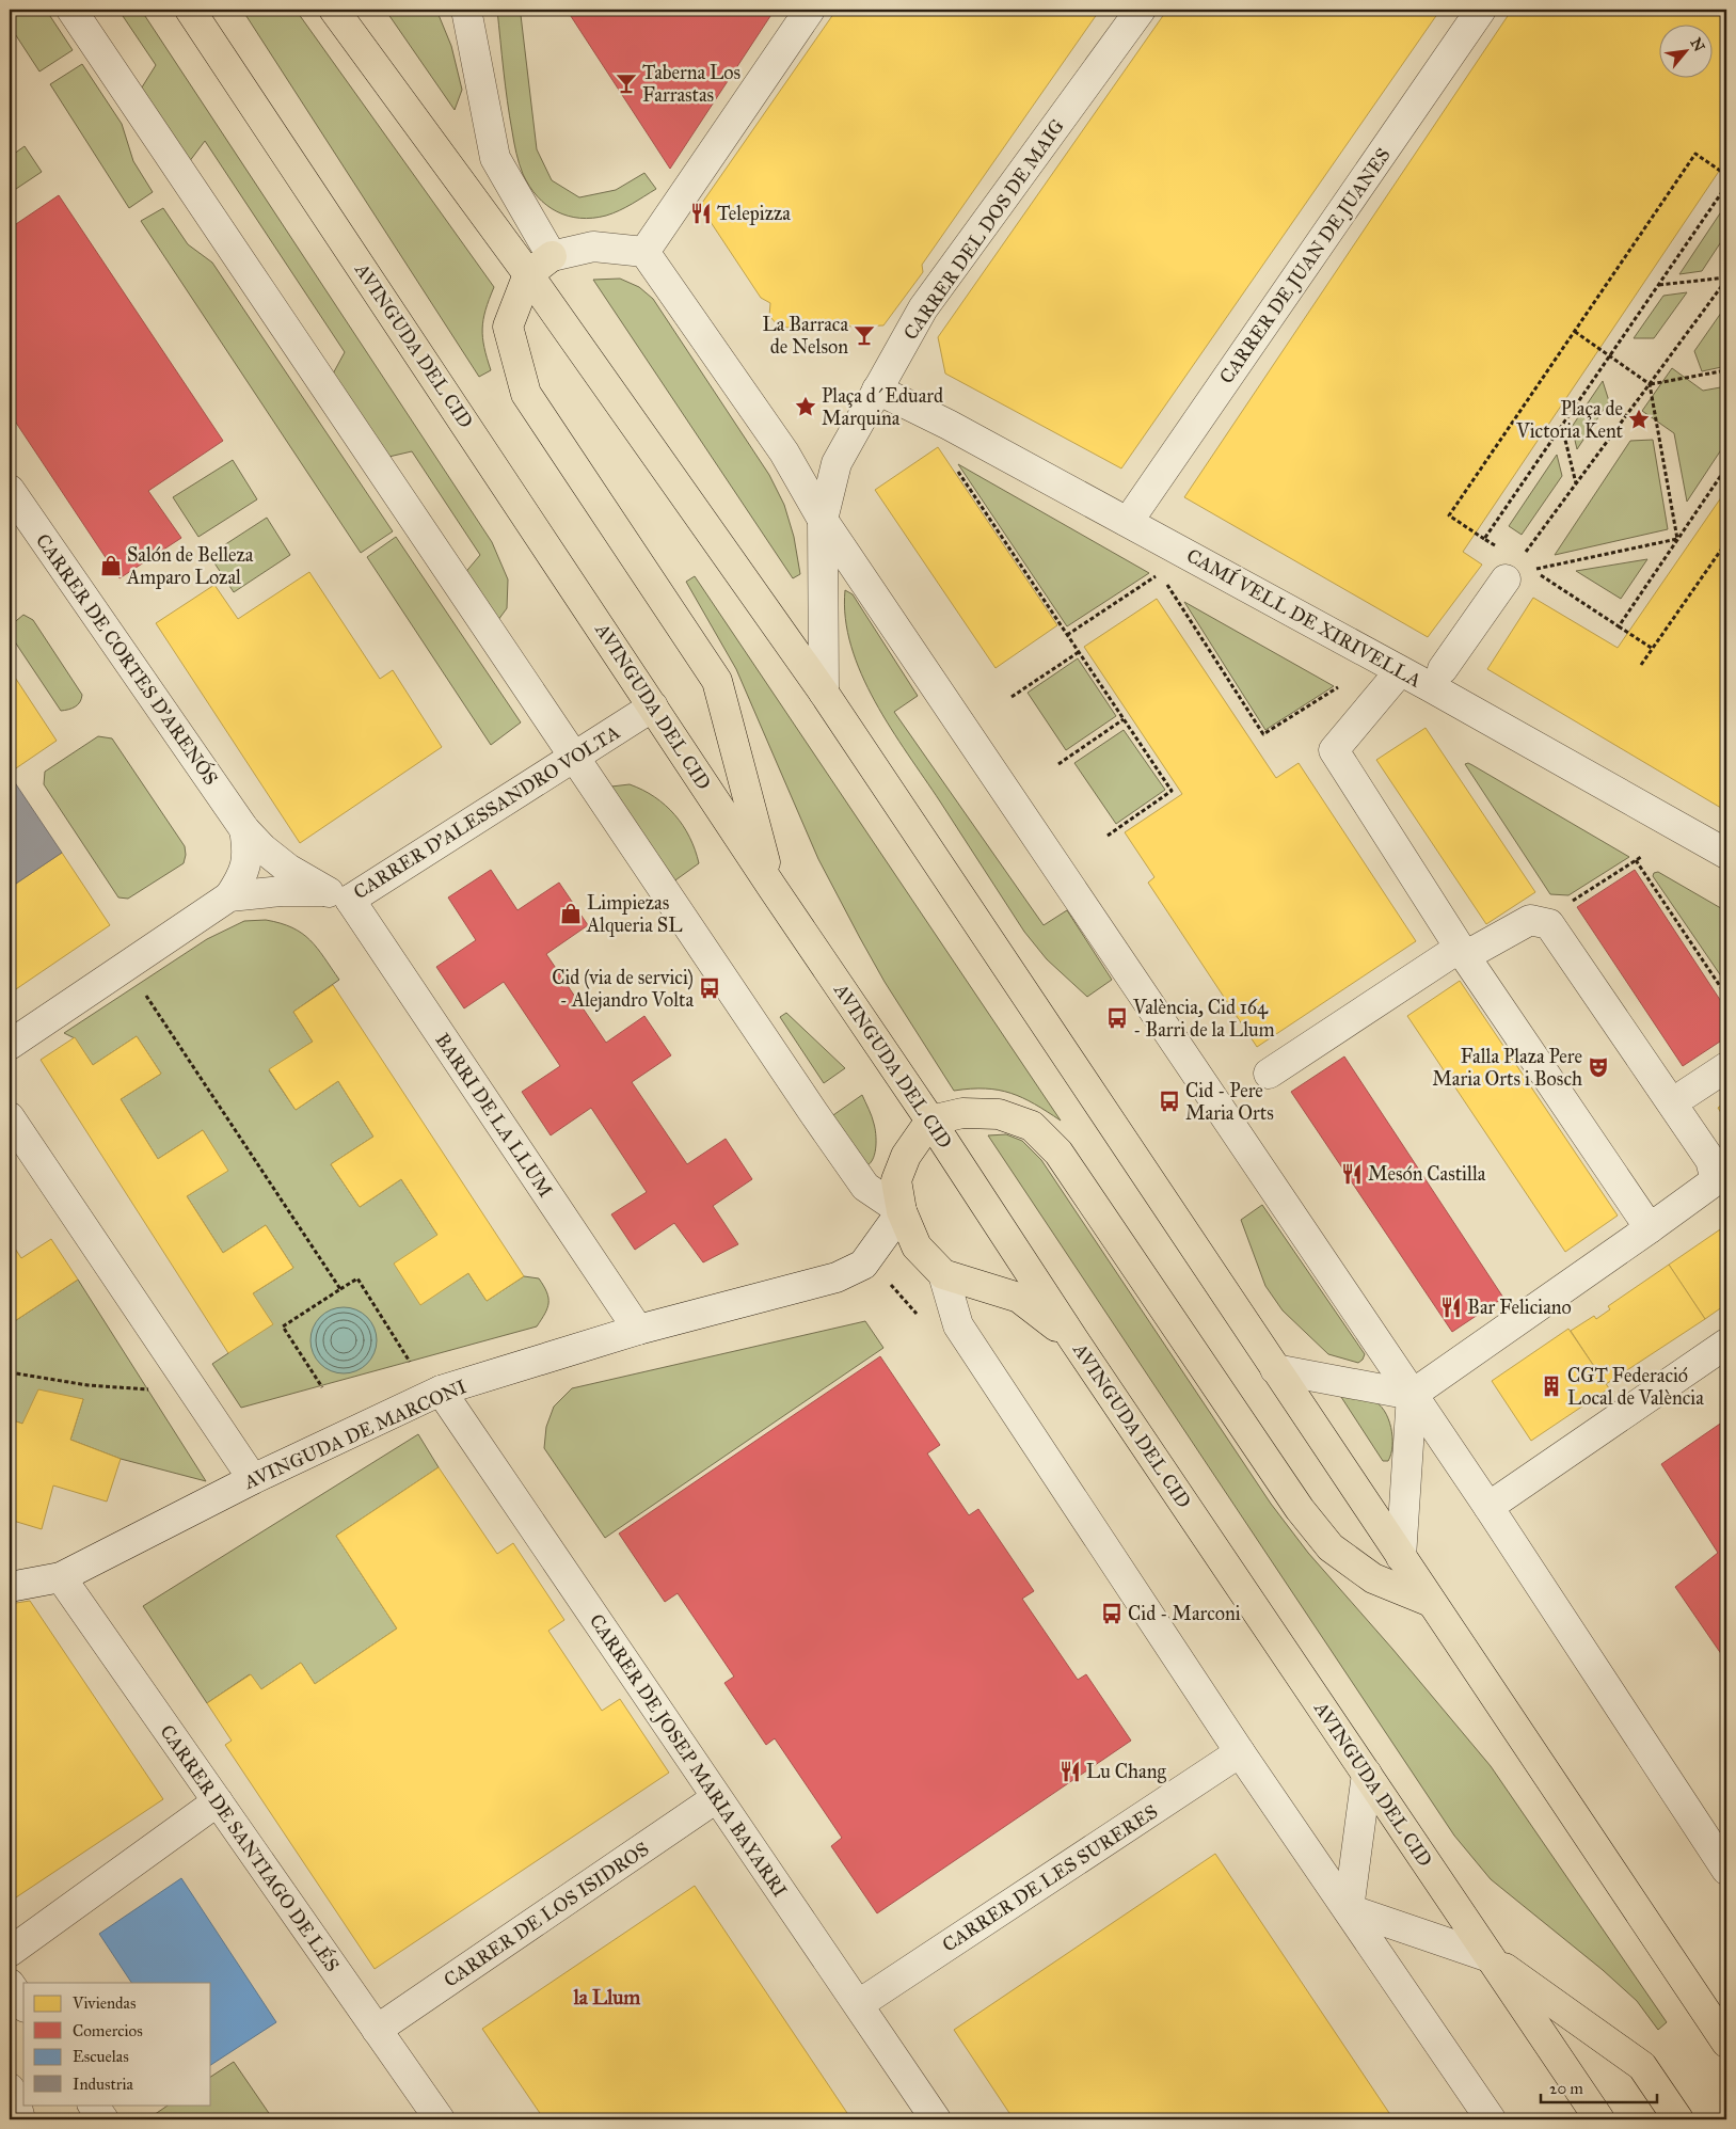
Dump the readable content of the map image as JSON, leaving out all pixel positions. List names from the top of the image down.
{
  "streets": {
    "main road": ["AVINGUDA DEL CID"],
    "street": [
      "CARRER DEL DOS DE MAIG",
      "CARRER DE JUAN DE JUANES",
      "CAMÍ VELL DE XIRIVELLA",
      "CARRER DE CORTES D'ARENÓS",
      "CARRER D'ALESSANDRO VOLTA",
      "BARRI DE LA LLUM",
      "AVINGUDA DE MARCONI",
      "CARRER DE JOSEP MARIA BAYARRI",
      "CARRER DE SANTIAGO DE LÉS",
      "CARRER DE LES SURERES",
      "CARRER DE LOS ISIDROS"
    ]
  },
  "crossings": [
    ["CARRER DEL DOS DE MAIG", "CAMÍ VELL DE XIRIVELLA"],
    ["CARRER DE JUAN DE JUANES", "CAMÍ VELL DE XIRIVELLA"],
    ["AVINGUDA DEL CID", "CARRER D'ALESSANDRO VOLTA"],
    ["CARRER DE CORTES D'ARENÓS", "CARRER D'ALESSANDRO VOLTA"],
    ["CARRER DE CORTES D'ARENÓS", "BARRI DE LA LLUM"],
    ["CARRER D'ALESSANDRO VOLTA", "BARRI DE LA LLUM"],
    ["BARRI DE LA LLUM", "AVINGUDA DE MARCONI"],
    ["AVINGUDA DE MARCONI", "CARRER DE JOSEP MARIA BAYARRI"],
    ["AVINGUDA DE MARCONI", "CARRER DE SANTIAGO DE LÉS"],
    ["CARRER DE JOSEP MARIA BAYARRI", "CARRER DE LES SURERES"],
    ["CARRER DE JOSEP MARIA BAYARRI", "CARRER DE LOS ISIDROS"],
    ["CARRER DE SANTIAGO DE LÉS", "CARRER DE LOS ISIDROS"]
  ],
  "districts": ["la Llum"],
  "places": {
    "bar": ["Taberna Los Farrastas", "La Barraca de Nelson"],
    "restaurant": [
      "Telepizza",
      "Mesón Castilla",
      "Bar Feliciano",
      "Lu Chang"
    ],
    "place": ["Plaça d´Eduard Marquina", "Plaça de Victoria Kent"],
    "shop": ["Salón de Belleza Amparo Lozal", "Limpiezas Alqueria SL"],
    "bus stop": [
      "Cid (via de servici) - Alejandro Volta",
      "València, Cid 164 - Barri de la Llum",
      "Cid - Pere Maria Orts",
      "Cid - Marconi"
    ],
    "theatre": ["Falla Plaza Pere Maria Orts i Bosch"],
    "building": ["CGT Federació Local de València"]
  },
  "legend": [
    "Viviendas",
    "Comercios",
    "Escuelas",
    "Industria"
  ],
  "scale_bar": "20 m",
  "north": "top right"
}
